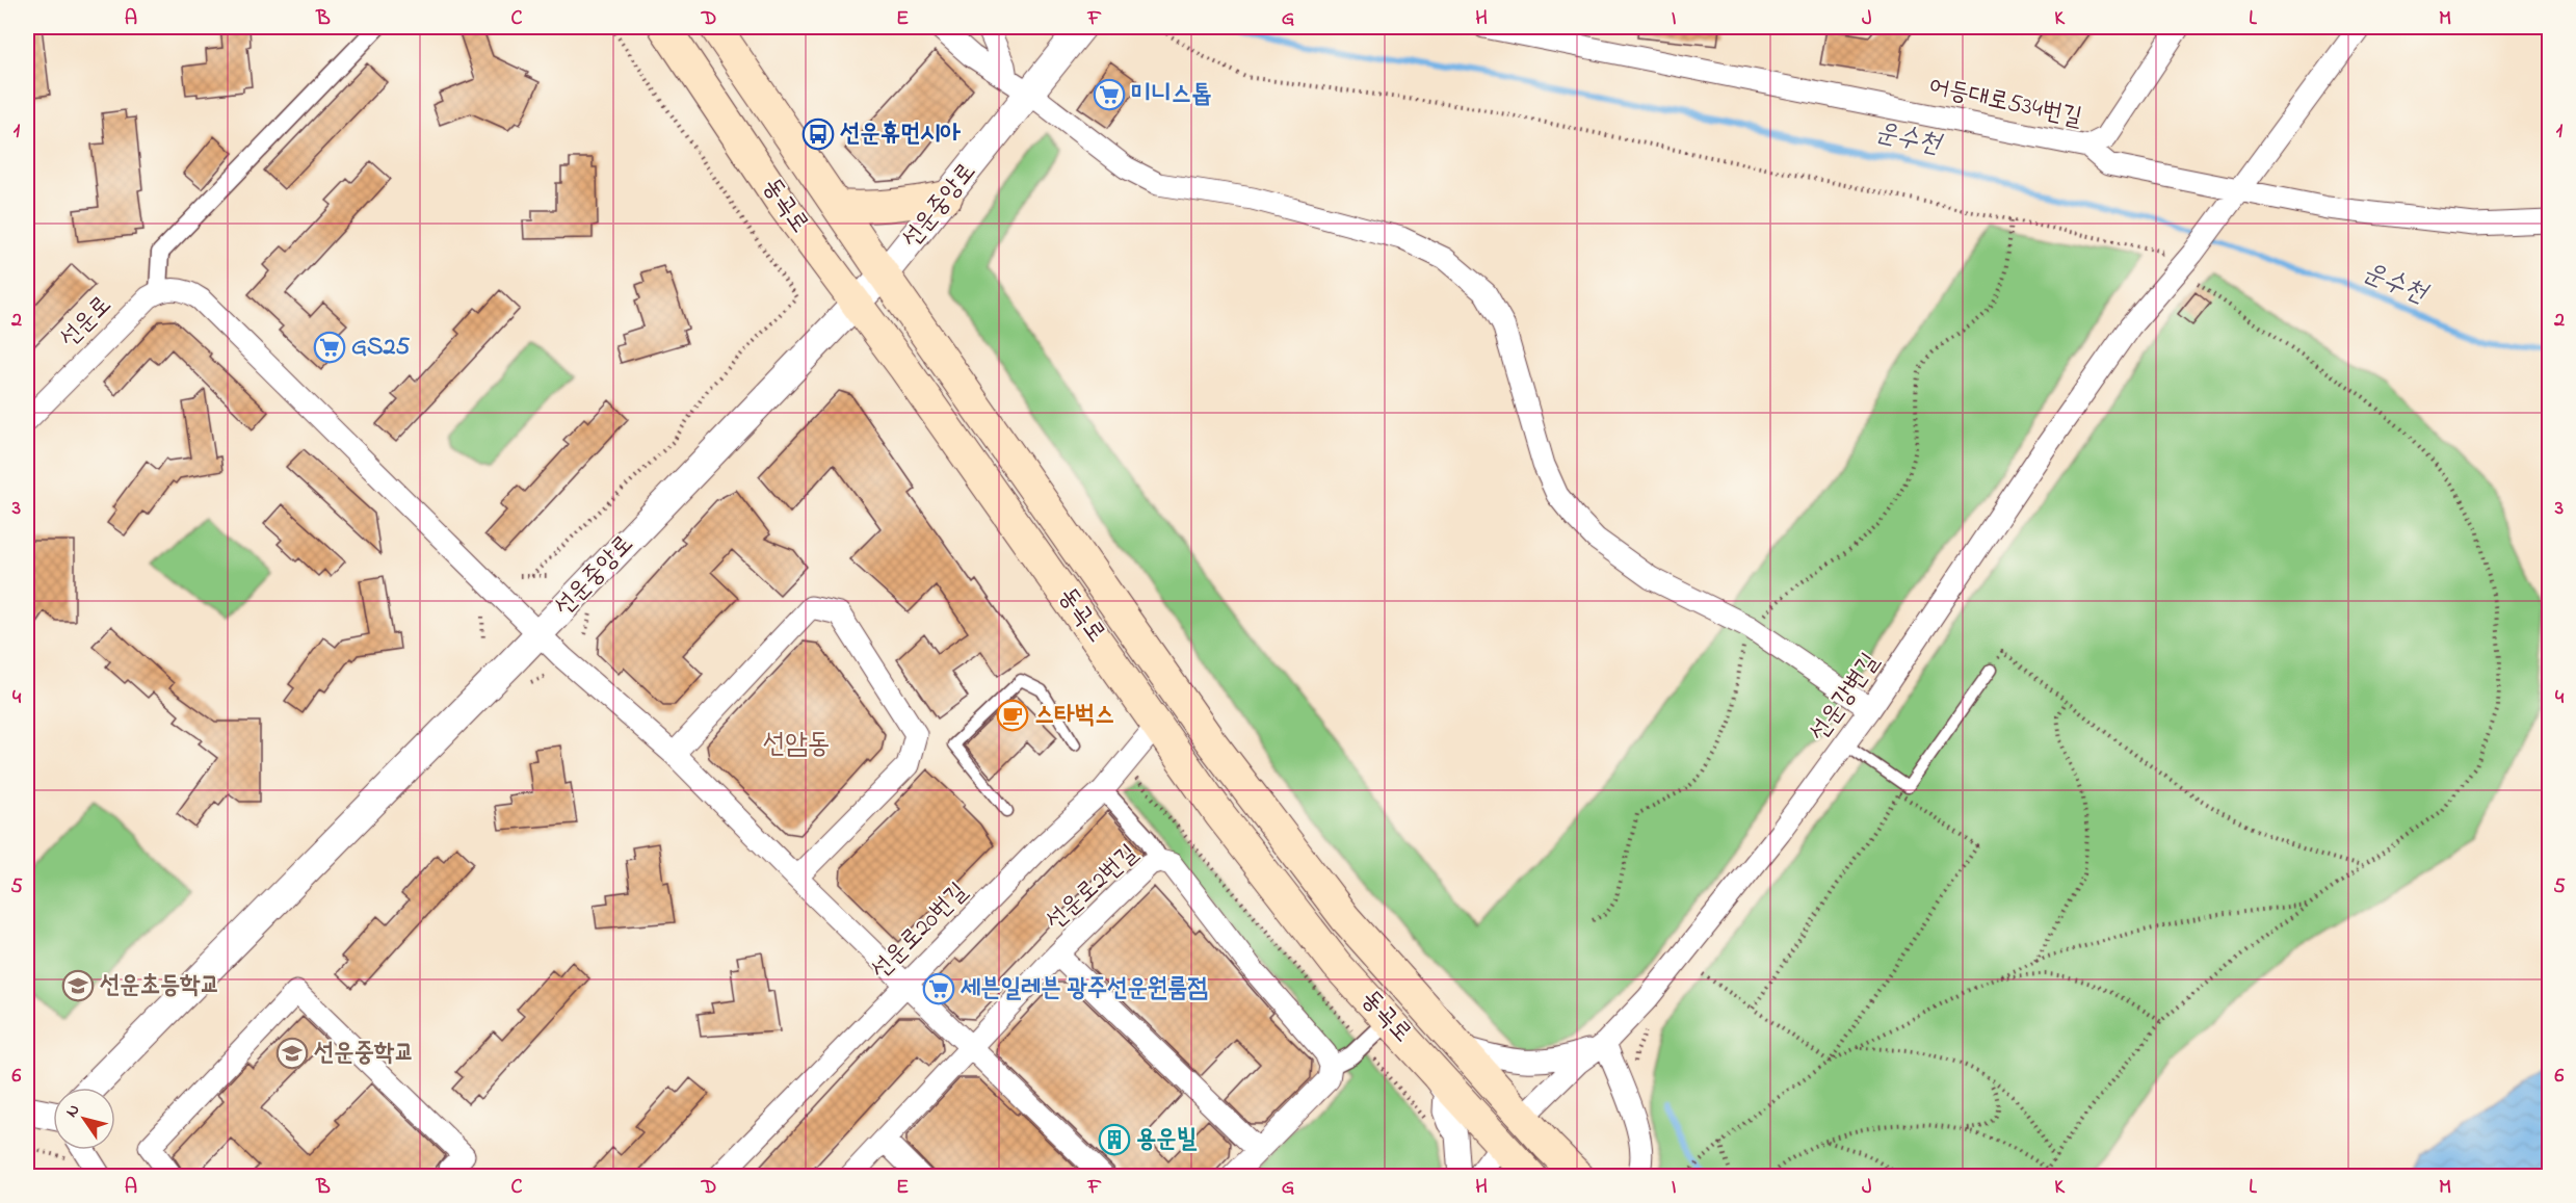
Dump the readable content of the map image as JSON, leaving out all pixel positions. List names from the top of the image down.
{
  "streets": {
    "main road": ["동곡로"],
    "street": [
      "어등대로534번길",
      "선운중앙로",
      "선운로",
      "선운강변길",
      "선운로2번길",
      "선운로20번길"
    ]
  },
  "crossings": [
    ["어등대로534번길", "선운강변길"],
    ["동곡로", "선운중앙로"],
    ["동곡로", "선운강변길"],
    ["동곡로", "선운로20번길"]
  ],
  "districts": ["선암동"],
  "water": ["운수천"],
  "places": {
    "supermarket": ["미니스톱", "GS25", "세븐일레븐 광주선운원룸점"],
    "bus stop": ["선운휴먼시아"],
    "cafe": ["스타벅스"],
    "school or university": ["선운초등학교", "선운중학교"],
    "building": ["용운빌"]
  },
  "north": "top left",
  "grid": {
    "columns": [
      "A",
      "B",
      "C",
      "D",
      "E",
      "F",
      "G",
      "H",
      "I",
      "J",
      "K",
      "L",
      "M"
    ],
    "rows": [
      "1",
      "2",
      "3",
      "4",
      "5",
      "6"
    ]
  }
}
